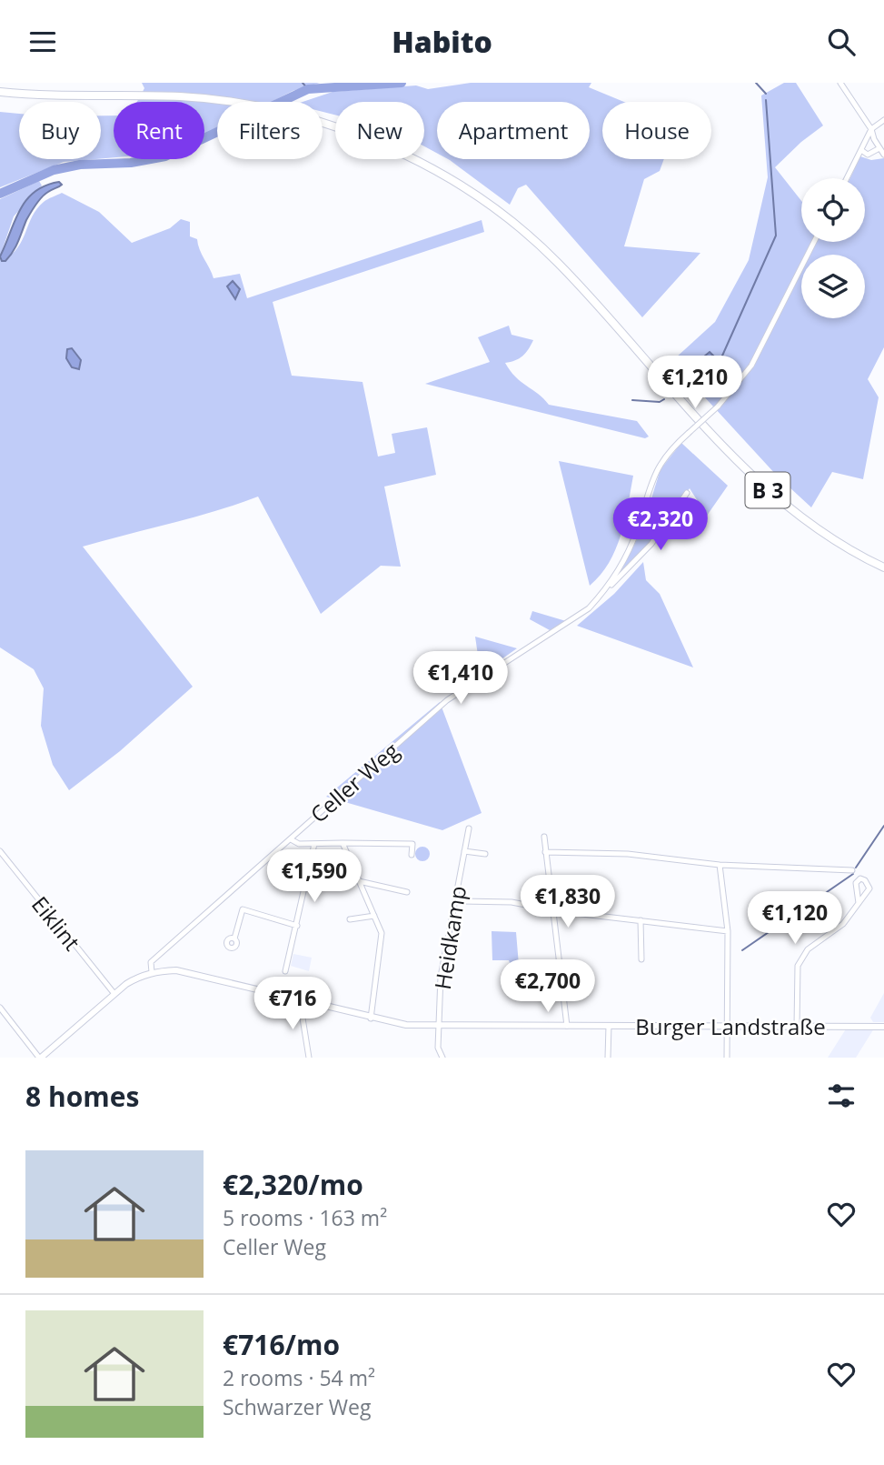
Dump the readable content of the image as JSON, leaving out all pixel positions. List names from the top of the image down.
{
  "streets": {
    "highway": ["B 3"],
    "street": [
      "Celler Weg",
      "Eiklint",
      "Heidkamp",
      "Burger Landstraße"
    ]
  },
  "crossings": [
    ["Celler Weg", "Burger Landstraße"],
    ["Eiklint", "Burger Landstraße"],
    ["Heidkamp", "Burger Landstraße"]
  ],
  "page": {
    "header": "Habito",
    "chip": [
      "Buy",
      "Rent",
      "Filters",
      "New",
      "Apartment",
      "House"
    ],
    "price": [
      "€1,210",
      "€2,320",
      "€1,410",
      "€1,590",
      "€1,830",
      "€1,120",
      "€2,700",
      "€716"
    ],
    "heading": "8 homes",
    "list": [
      {
        "name": "€2,320/mo",
        "note": "5 rooms · 163 m² · Celler Weg"
      },
      {
        "name": "€716/mo",
        "note": "2 rooms · 54 m² · Schwarzer Weg"
      }
    ]
  }
}
